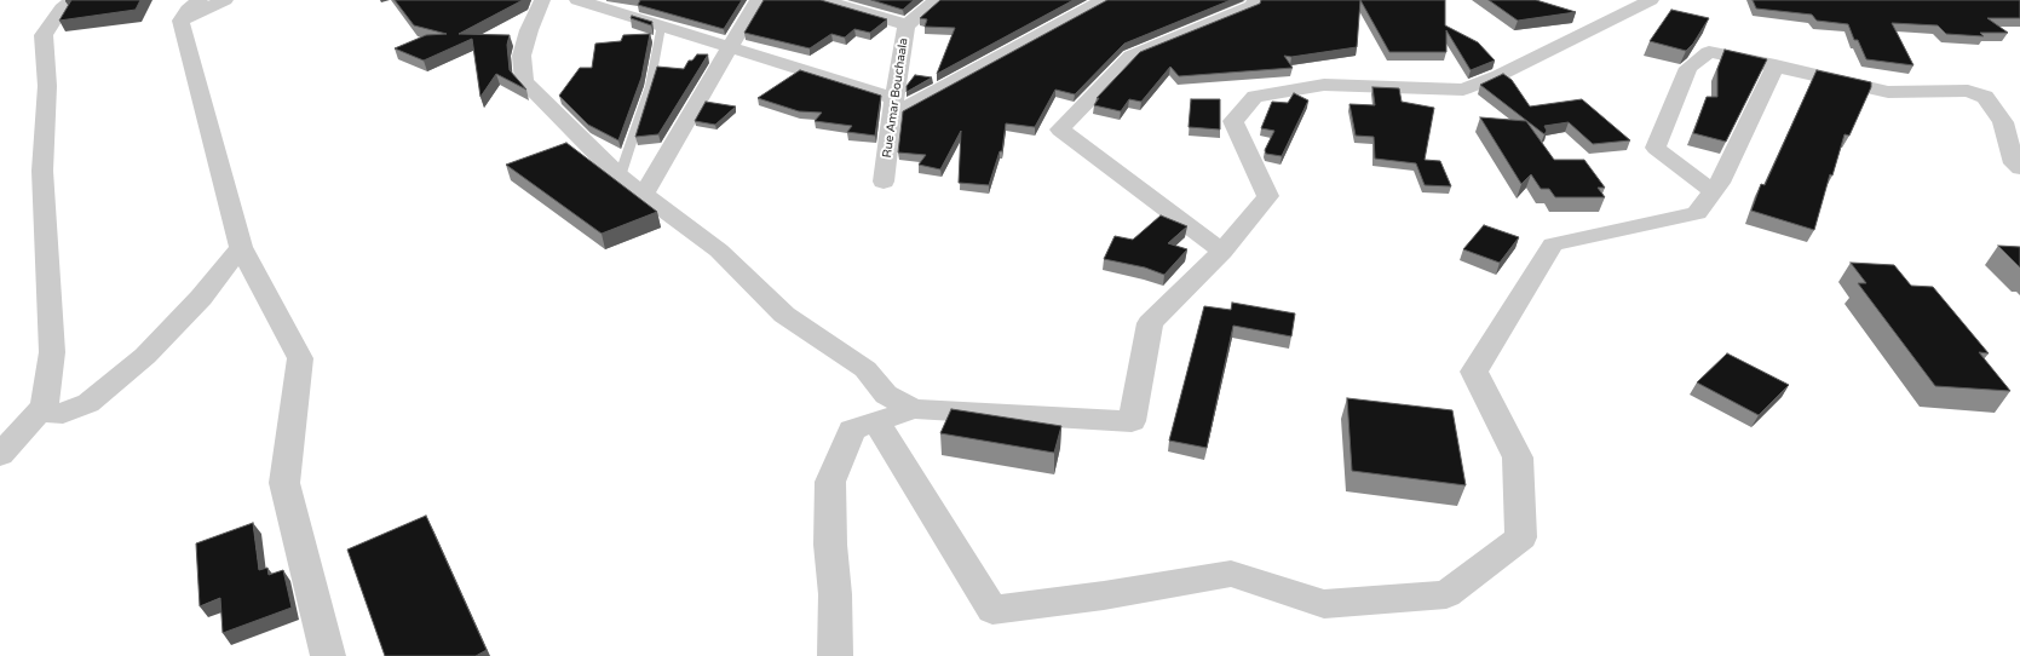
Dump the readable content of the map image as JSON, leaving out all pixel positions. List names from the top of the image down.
{
  "streets": {
    "street": ["Rue Amar Bouchaala"]
  }
}
